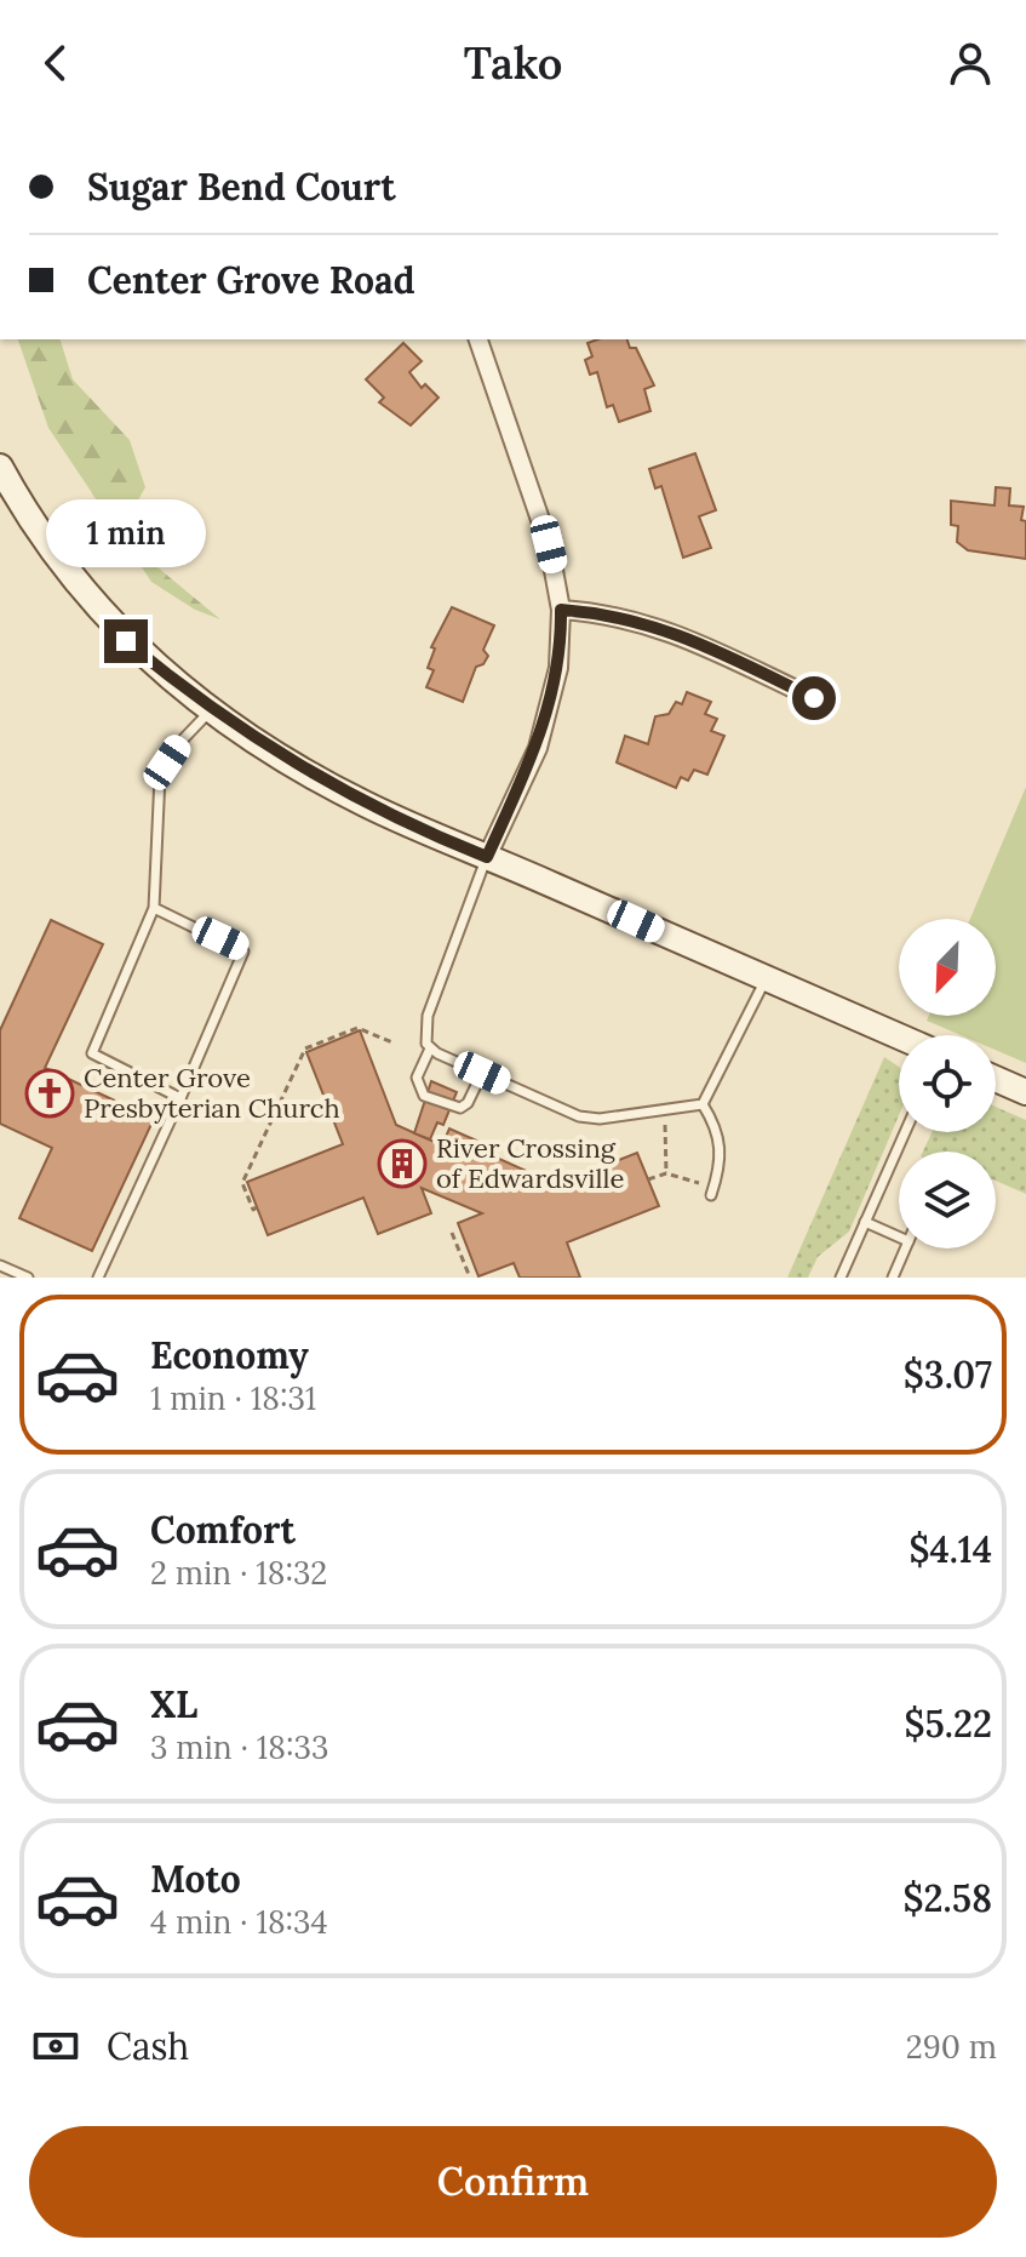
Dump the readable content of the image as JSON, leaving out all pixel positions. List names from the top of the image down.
{
  "places": {
    "church": ["Center Grove Presbyterian Church"],
    "building": ["River Crossing of Edwardsville"]
  },
  "north": "bottom left",
  "page": {
    "header": "Tako",
    "banner": ["Sugar Bend Court", "Center Grove Road"],
    "bubble": "1 min",
    "list": [
      {
        "name": "Economy",
        "note": "1 min · 18:31",
        "value": "$3.07"
      },
      {
        "name": "Comfort",
        "note": "2 min · 18:32",
        "value": "$4.14"
      },
      {
        "name": "XL",
        "note": "3 min · 18:33",
        "value": "$5.22"
      },
      {
        "name": "Moto",
        "note": "4 min · 18:34",
        "value": "$2.58"
      }
    ],
    "pay": ["Cash", "290 m"],
    "buttons": "Confirm"
  }
}
